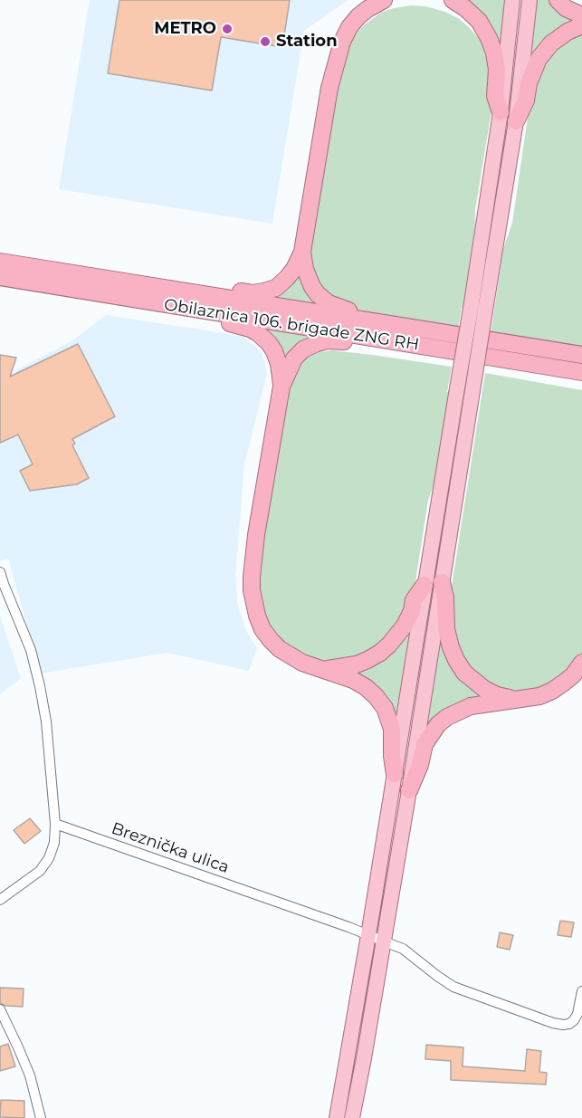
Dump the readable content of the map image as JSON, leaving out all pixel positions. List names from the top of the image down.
{
  "streets": {
    "highway": ["Obilaznica 106. brigade ZNG RH"],
    "street": ["Breznička ulica"]
  },
  "places": ["METRO", "Station"]
}
